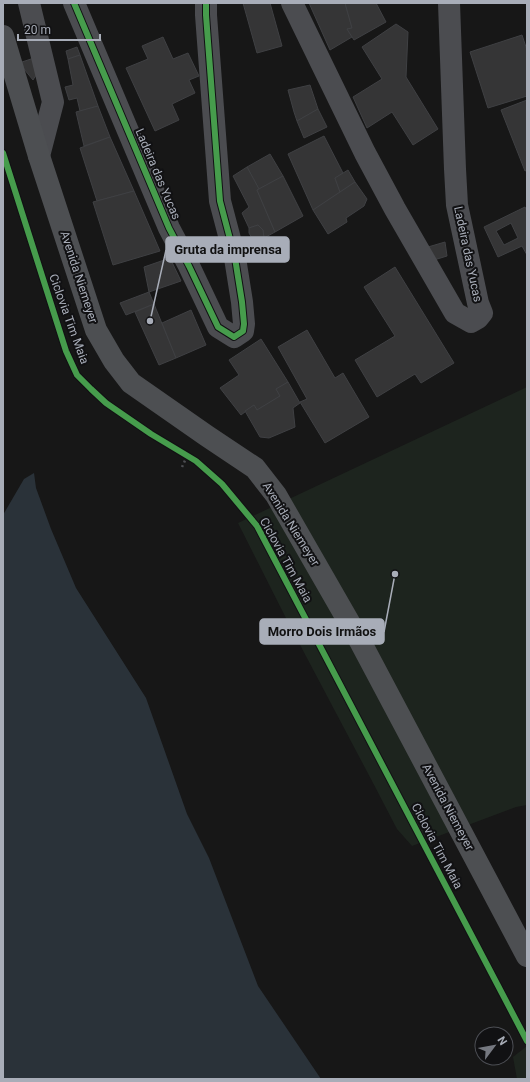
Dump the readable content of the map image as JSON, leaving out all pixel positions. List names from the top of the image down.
{
  "streets": {
    "main road": ["Avenida Niemeyer"],
    "street": ["Ladeira das Yucas"],
    "cycle path": ["Ciclovia Tim Maia"]
  },
  "places": ["Gruta da imprensa", "Morro Dois Irmãos"],
  "scale_bar": "20 m",
  "north": "top right"
}
